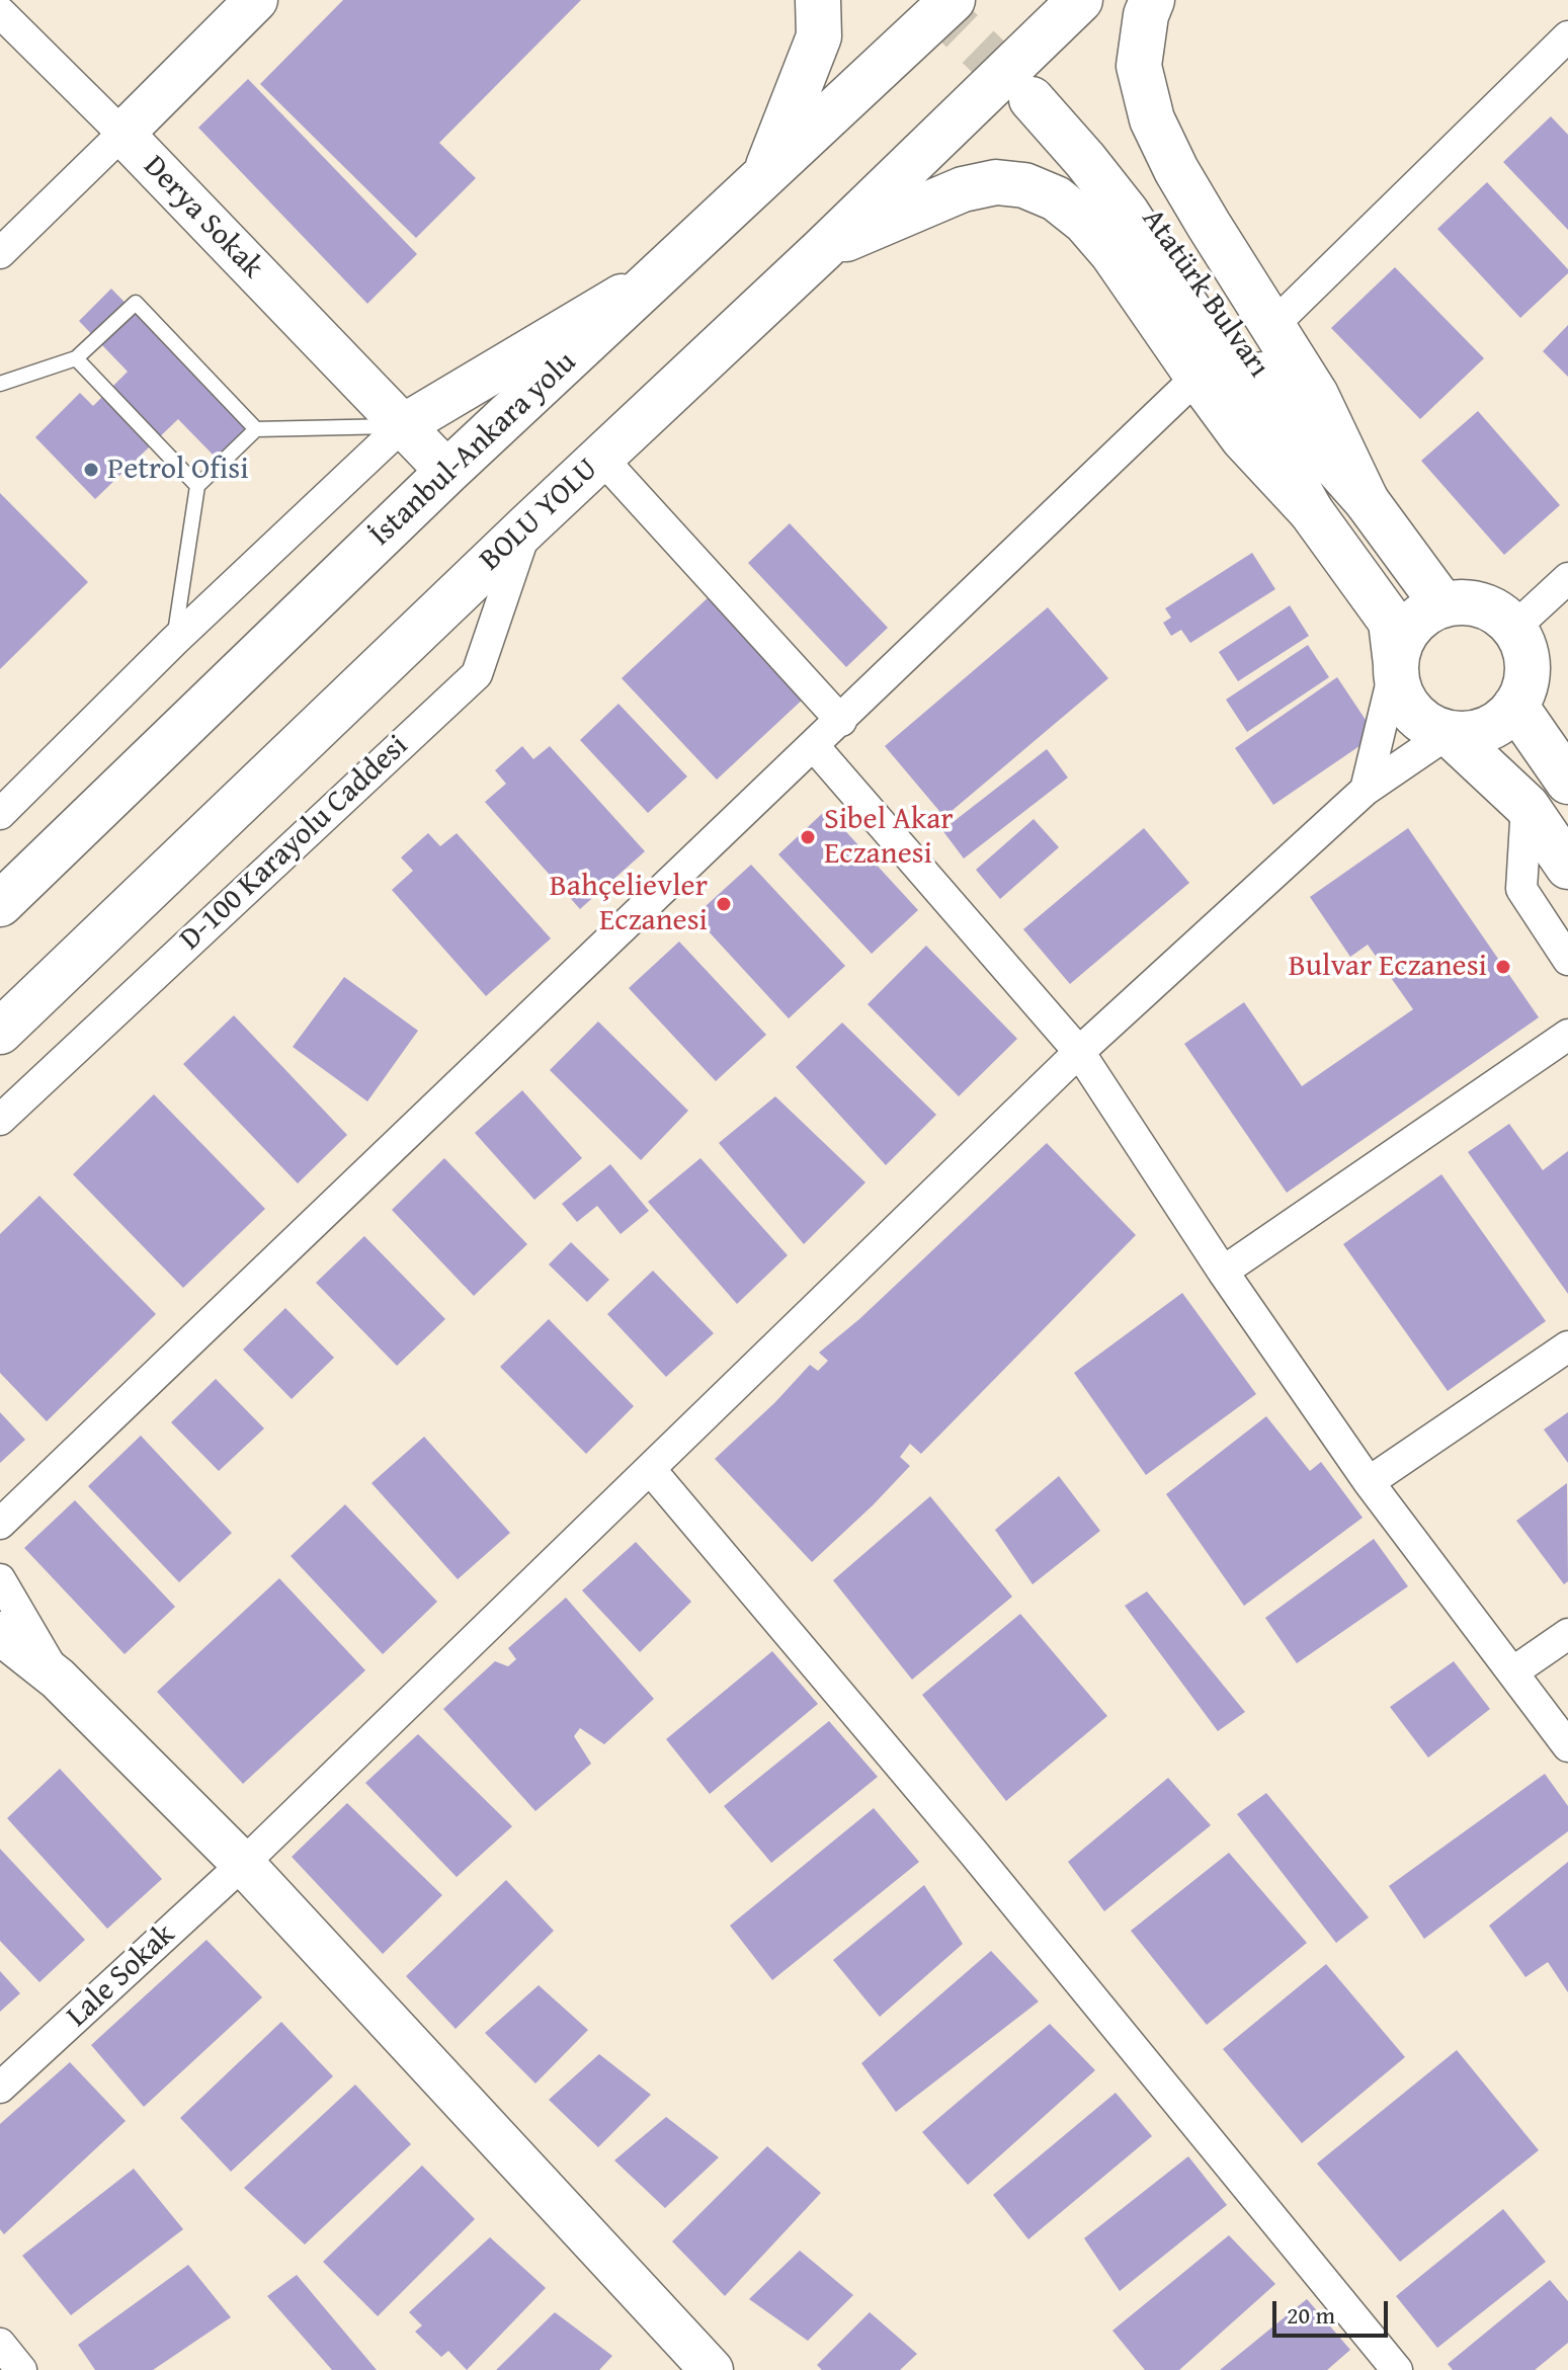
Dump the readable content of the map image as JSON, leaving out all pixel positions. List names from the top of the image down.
{
  "streets": {
    "main road": [
      "Derya Sokak",
      "Atatürk Bulvarı",
      "İstanbul-Ankara yolu",
      "BOLU YOLU"
    ],
    "street": ["D-100 Karayolu Caddesi", "Lale Sokak"]
  },
  "crossings": [
    ["Derya Sokak", "İstanbul-Ankara yolu"],
    ["BOLU YOLU", "D-100 Karayolu Caddesi"]
  ],
  "places": [
    "Petrol Ofisi",
    "Sibel Akar Eczanesi",
    "Bahçelievler Eczanesi",
    "Bulvar Eczanesi"
  ],
  "scale_bar": "20 m"
}
